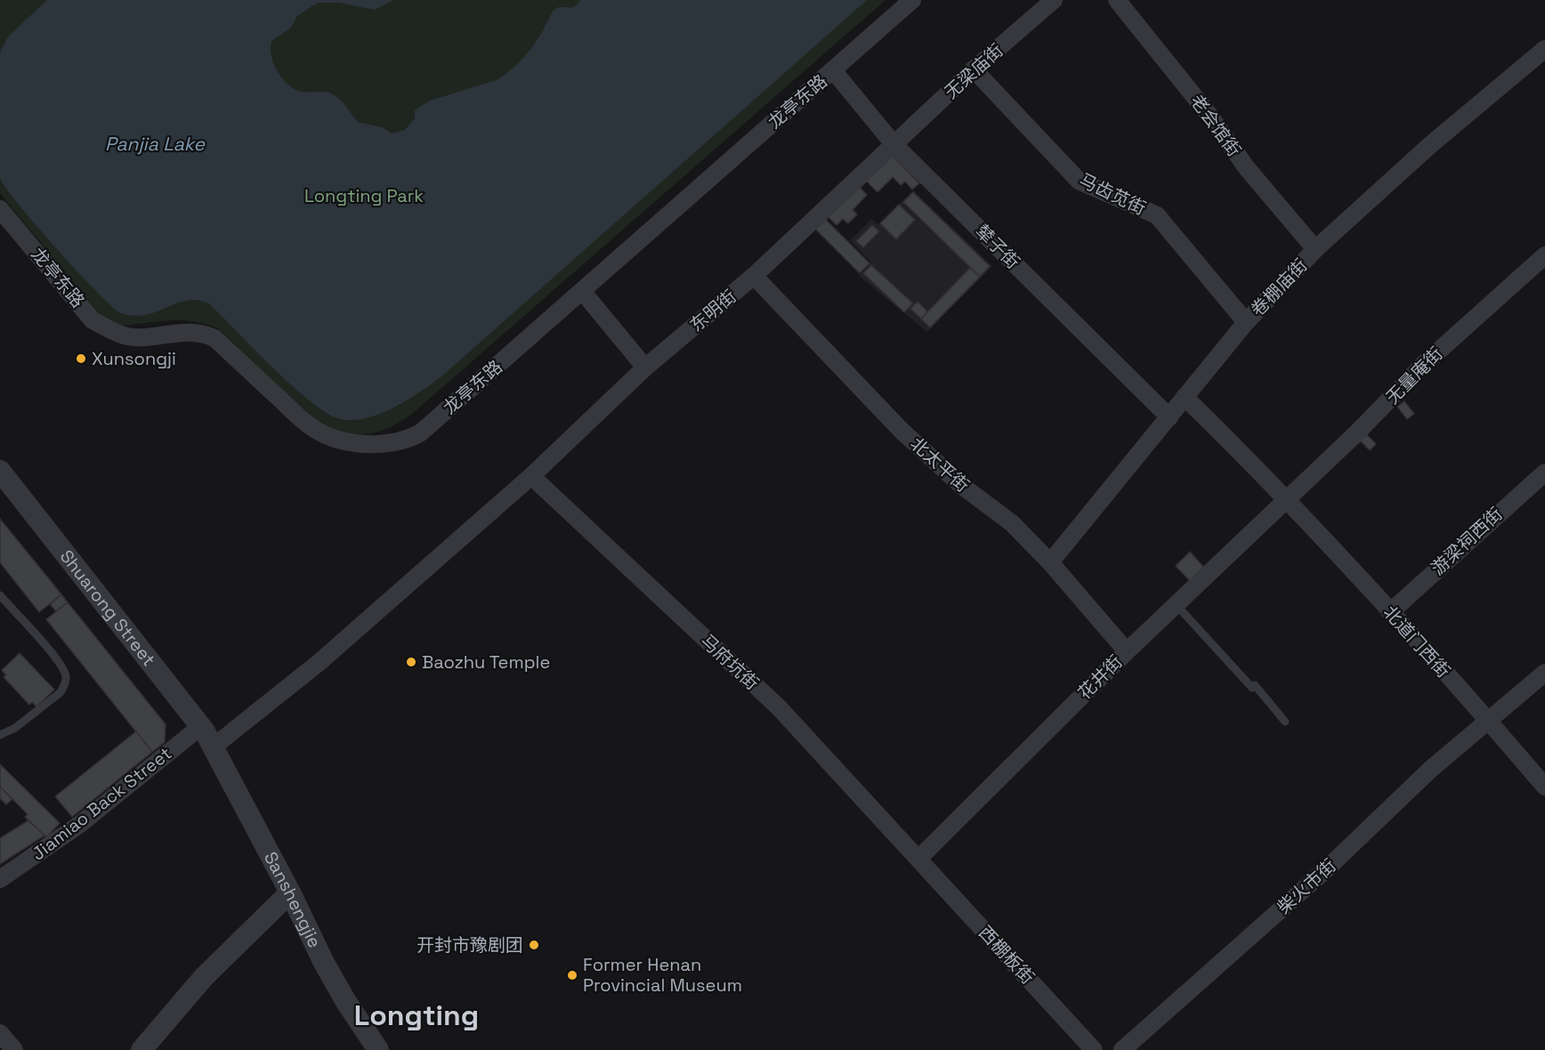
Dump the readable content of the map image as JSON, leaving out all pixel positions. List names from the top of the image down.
{
  "streets": {
    "street": [
      "无梁庙街",
      "龙亭东路",
      "老会馆街",
      "马齿苋街",
      "辇子街",
      "卷棚庙街",
      "东明街",
      "无量庵街",
      "北太平街",
      "游梁祠西街",
      "Shuarong Street",
      "北道门西街",
      "马府坑街",
      "花井街",
      "Jiamiao Back Street",
      "柴火市街",
      "Sanshengjie",
      "西棚板街"
    ]
  },
  "crossings": [
    ["无梁庙街", "马齿苋街"],
    ["无梁庙街", "辇子街"],
    ["无梁庙街", "东明街"],
    ["龙亭东路", "辇子街"],
    ["老会馆街", "卷棚庙街"],
    ["马齿苋街", "卷棚庙街"],
    ["辇子街", "卷棚庙街"],
    ["辇子街", "东明街"],
    ["卷棚庙街", "北太平街"],
    ["卷棚庙街", "北道门西街"],
    ["东明街", "北太平街"],
    ["东明街", "Shuarong Street"],
    ["东明街", "马府坑街"],
    ["东明街", "Sanshengjie"],
    ["无量庵街", "北道门西街"],
    ["无量庵街", "花井街"],
    ["北太平街", "花井街"],
    ["游梁祠西街", "北道门西街"],
    ["Shuarong Street", "Jiamiao Back Street"],
    ["Shuarong Street", "Sanshengjie"],
    ["北道门西街", "花井街"],
    ["北道门西街", "柴火市街"],
    ["马府坑街", "花井街"],
    ["马府坑街", "西棚板街"],
    ["花井街", "西棚板街"]
  ],
  "districts": ["Longting"],
  "water": ["Panjia Lake"],
  "parks": ["Longting Park"],
  "places": [
    "Xunsongji",
    "Baozhu Temple",
    "开封市豫剧团",
    "Former Henan Provincial Museum"
  ]
}
